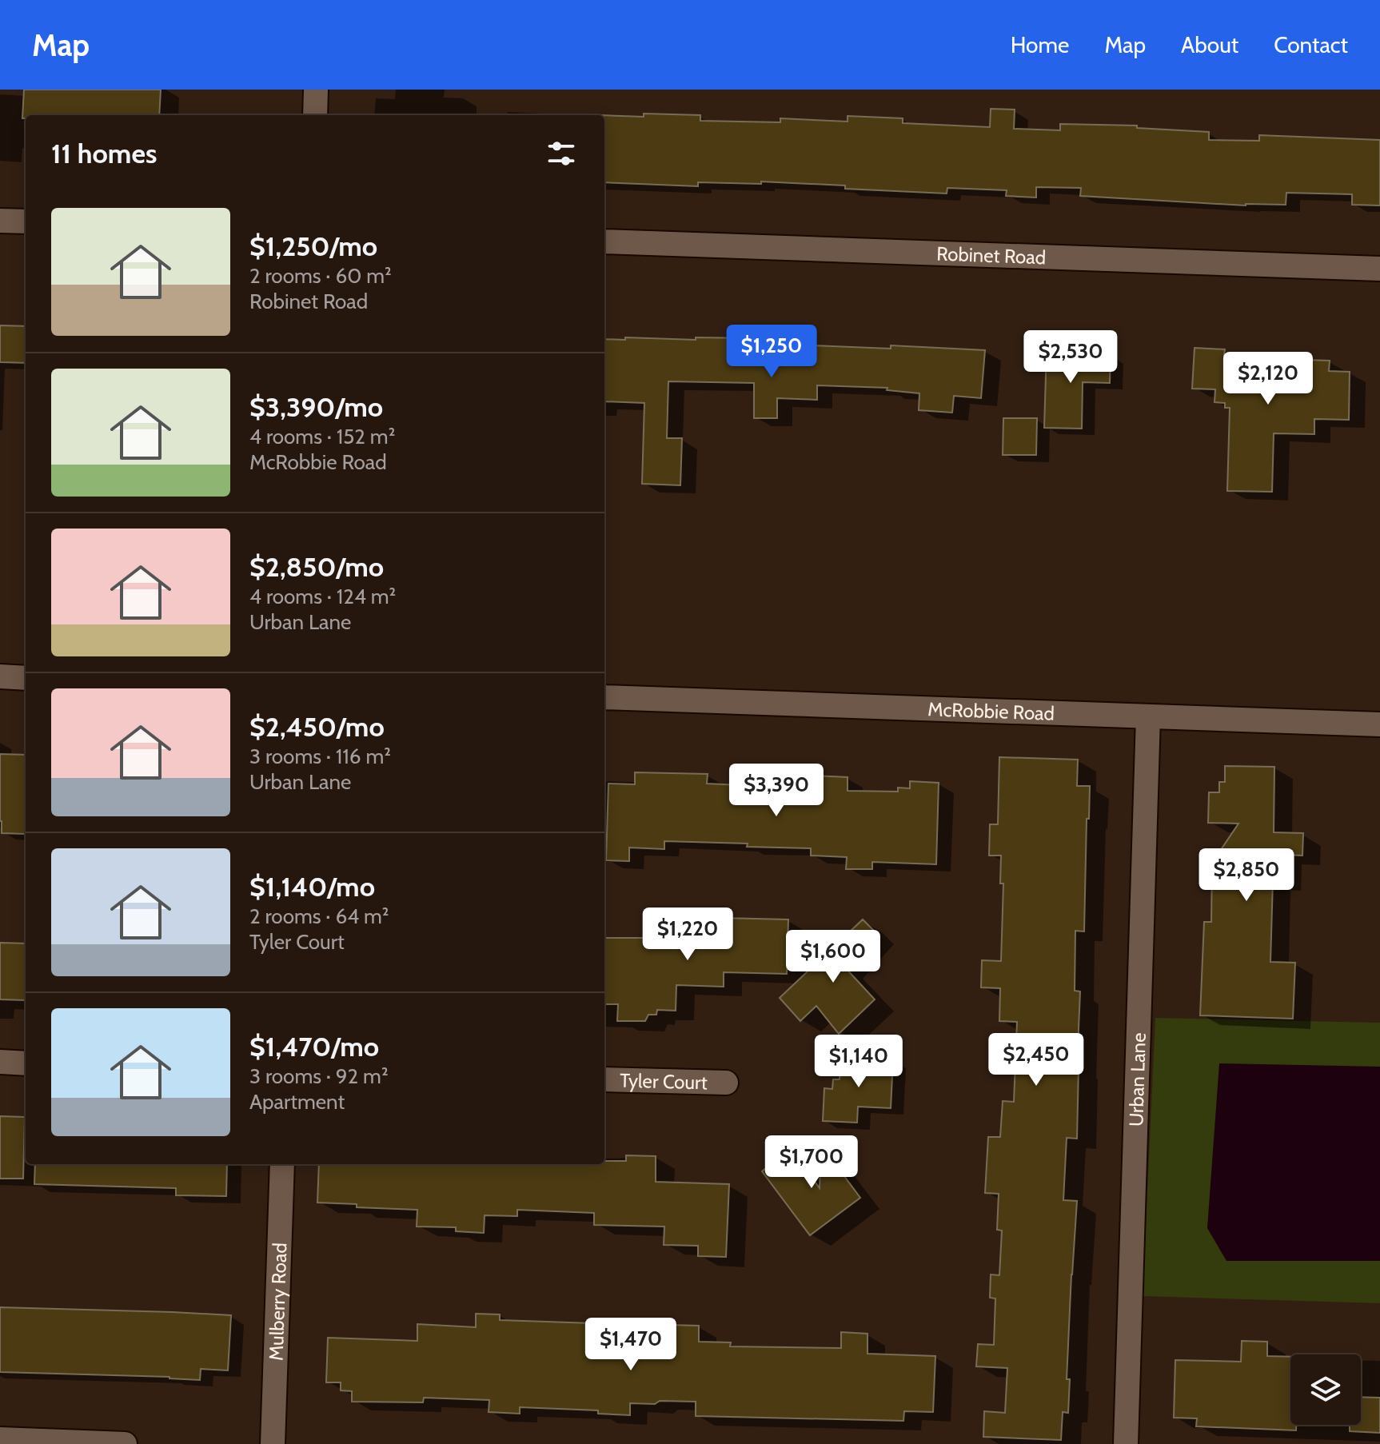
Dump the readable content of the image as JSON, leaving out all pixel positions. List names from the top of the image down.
{
  "streets": {
    "street": [
      "Robinet Road",
      "McRobbie Road",
      "Urban Lane",
      "Tyler Court",
      "Mulberry Road"
    ]
  },
  "crossings": [
    ["McRobbie Road", "Urban Lane"]
  ],
  "page": {
    "header": "Map",
    "nav": [
      "Home",
      "Map",
      "About",
      "Contact"
    ],
    "heading": "11 homes",
    "list": [
      {
        "name": "$1,250/mo",
        "note": "2 rooms · 60 m² · Robinet Road"
      },
      {
        "name": "$3,390/mo",
        "note": "4 rooms · 152 m² · McRobbie Road"
      },
      {
        "name": "$2,850/mo",
        "note": "4 rooms · 124 m² · Urban Lane"
      },
      {
        "name": "$2,450/mo",
        "note": "3 rooms · 116 m² · Urban Lane"
      },
      {
        "name": "$1,140/mo",
        "note": "2 rooms · 64 m² · Tyler Court"
      },
      {
        "name": "$1,470/mo",
        "note": "3 rooms · 92 m² · Apartment"
      }
    ],
    "price": [
      "$1,250",
      "$2,530",
      "$2,120",
      "$3,390",
      "$2,850",
      "$1,220",
      "$1,600",
      "$2,450",
      "$1,140",
      "$1,700",
      "$1,470"
    ]
  }
}
